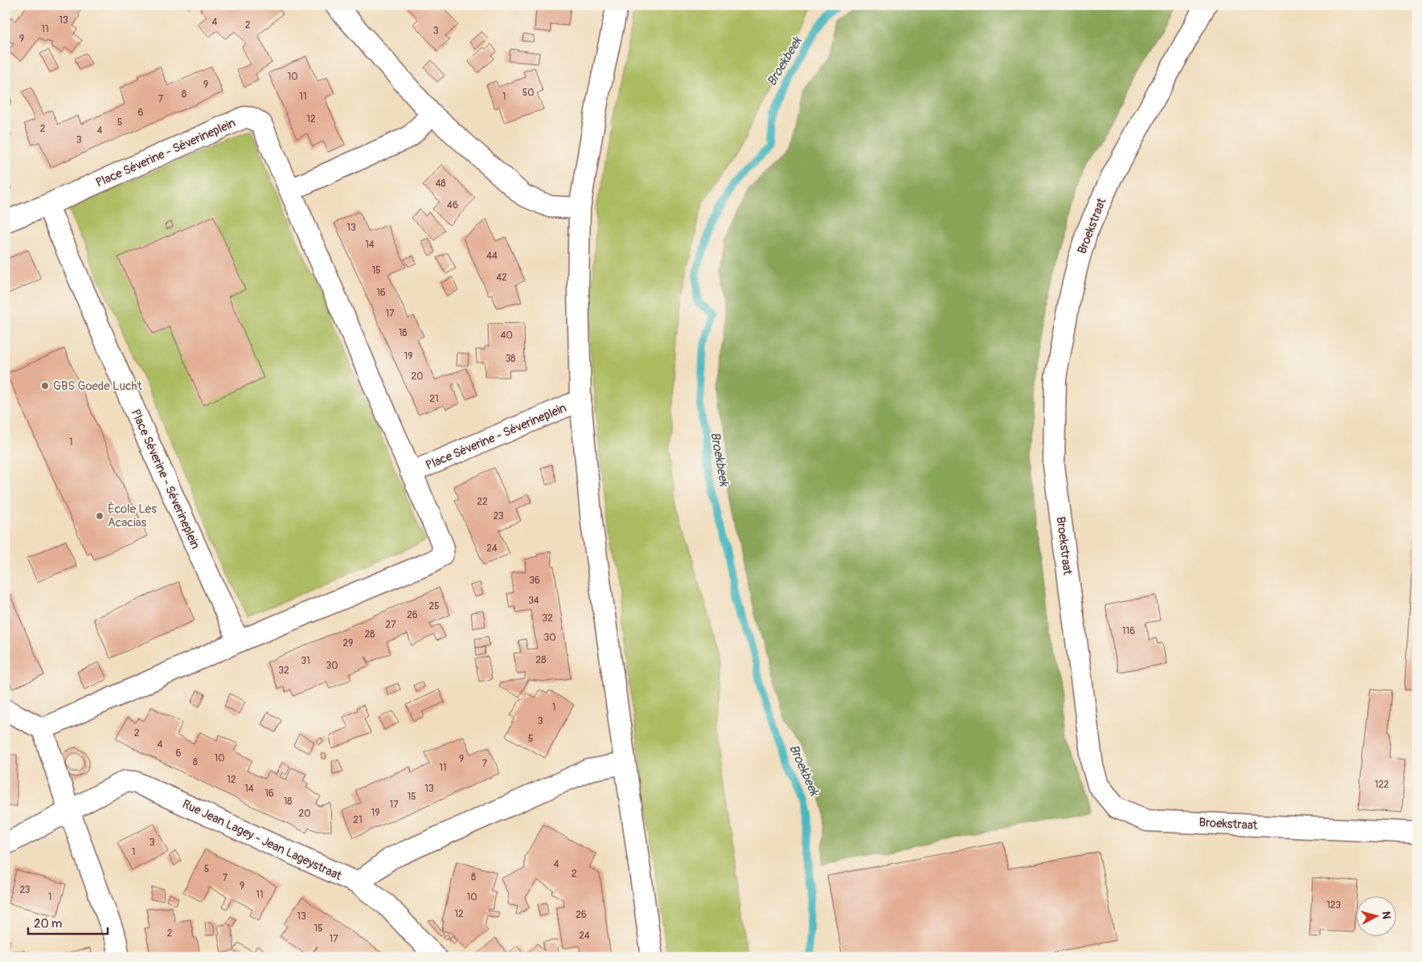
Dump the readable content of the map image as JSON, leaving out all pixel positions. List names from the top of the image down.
{
  "streets": {
    "street": ["Place Séverine - Séverineplein", "Broekstraat", "Rue Jean Lagey - Jean Lageystraat"]
  },
  "water": ["Broekbeek"],
  "places": ["GBS Goede Lucht", "École Les Acacias"],
  "house_numbers": [
    "13",
    "4",
    "2",
    "11",
    "3",
    "9",
    "10",
    "9",
    "50",
    "8",
    "11",
    "1",
    "7",
    "6",
    "12",
    "5",
    "2",
    "4",
    "3",
    "48",
    "46",
    "13",
    "14",
    "44",
    "15",
    "42",
    "16",
    "17",
    "18",
    "40",
    "19",
    "38",
    "20",
    "21",
    "1",
    "22",
    "23",
    "24",
    "36",
    "34",
    "25",
    "26",
    "32",
    "27",
    "116",
    "28",
    "30",
    "29",
    "28",
    "31",
    "30",
    "32",
    "1",
    "3",
    "2",
    "5",
    "4",
    "6",
    "10",
    "9",
    "8",
    "7",
    "11",
    "12",
    "122",
    "14",
    "13",
    "16",
    "15",
    "18",
    "17",
    "19",
    "20",
    "21",
    "3",
    "1",
    "4",
    "5",
    "2",
    "8",
    "7",
    "9",
    "23",
    "11",
    "1",
    "10",
    "123",
    "12",
    "26",
    "13",
    "15",
    "2",
    "24",
    "17"
  ],
  "scale_bar": "20 m",
  "north": "right"
}
